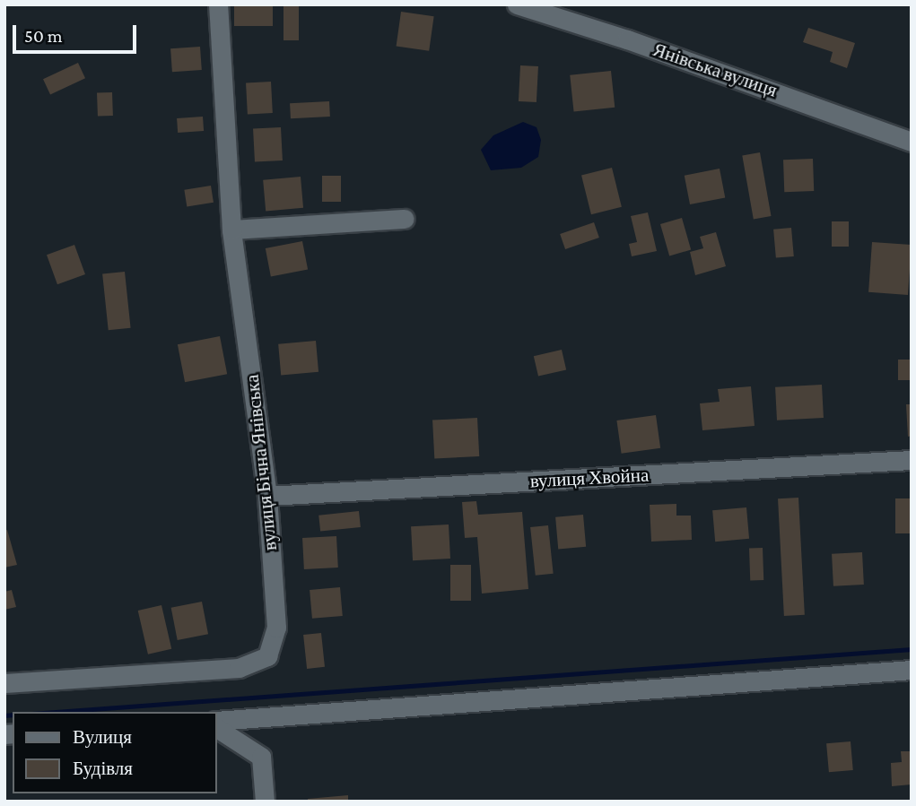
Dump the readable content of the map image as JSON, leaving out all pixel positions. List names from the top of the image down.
{
  "streets": {
    "street": ["Янівська вулиця", "вулиця Бічна Янівська", "вулиця Хвойна"]
  },
  "crossings": [
    ["вулиця Бічна Янівська", "вулиця Хвойна"]
  ],
  "legend": ["Вулиця", "Будівля"],
  "scale_bar": "50 m"
}
